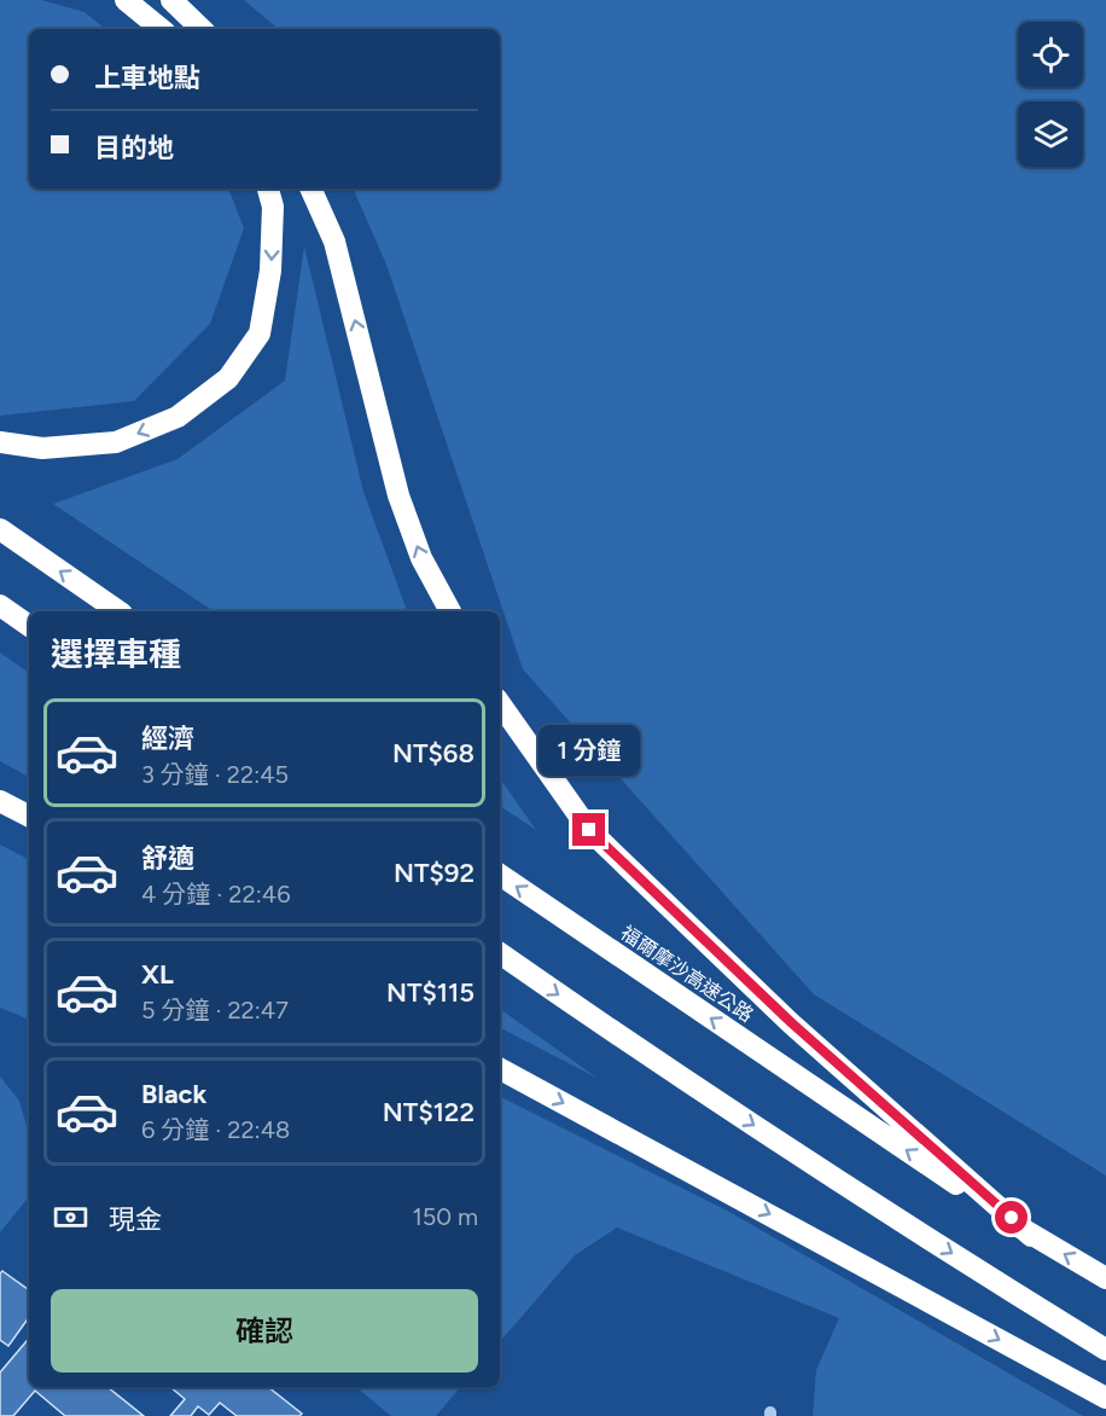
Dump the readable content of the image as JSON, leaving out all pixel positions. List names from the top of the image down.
{
  "streets": {
    "highway": ["福爾摩沙高速公路"]
  },
  "page": {
    "banner": ["上車地點", "目的地"],
    "heading": "選擇車種",
    "list": [
      {
        "name": "經濟",
        "note": "3 分鐘 · 22:45",
        "value": "NT$68"
      },
      {
        "name": "舒適",
        "note": "4 分鐘 · 22:46",
        "value": "NT$92"
      },
      {
        "name": "XL",
        "note": "5 分鐘 · 22:47",
        "value": "NT$115"
      },
      {
        "name": "Black",
        "note": "6 分鐘 · 22:48",
        "value": "NT$122"
      }
    ],
    "bubble": "1 分鐘",
    "pay": ["現金", "150 m"],
    "buttons": "確認"
  }
}
